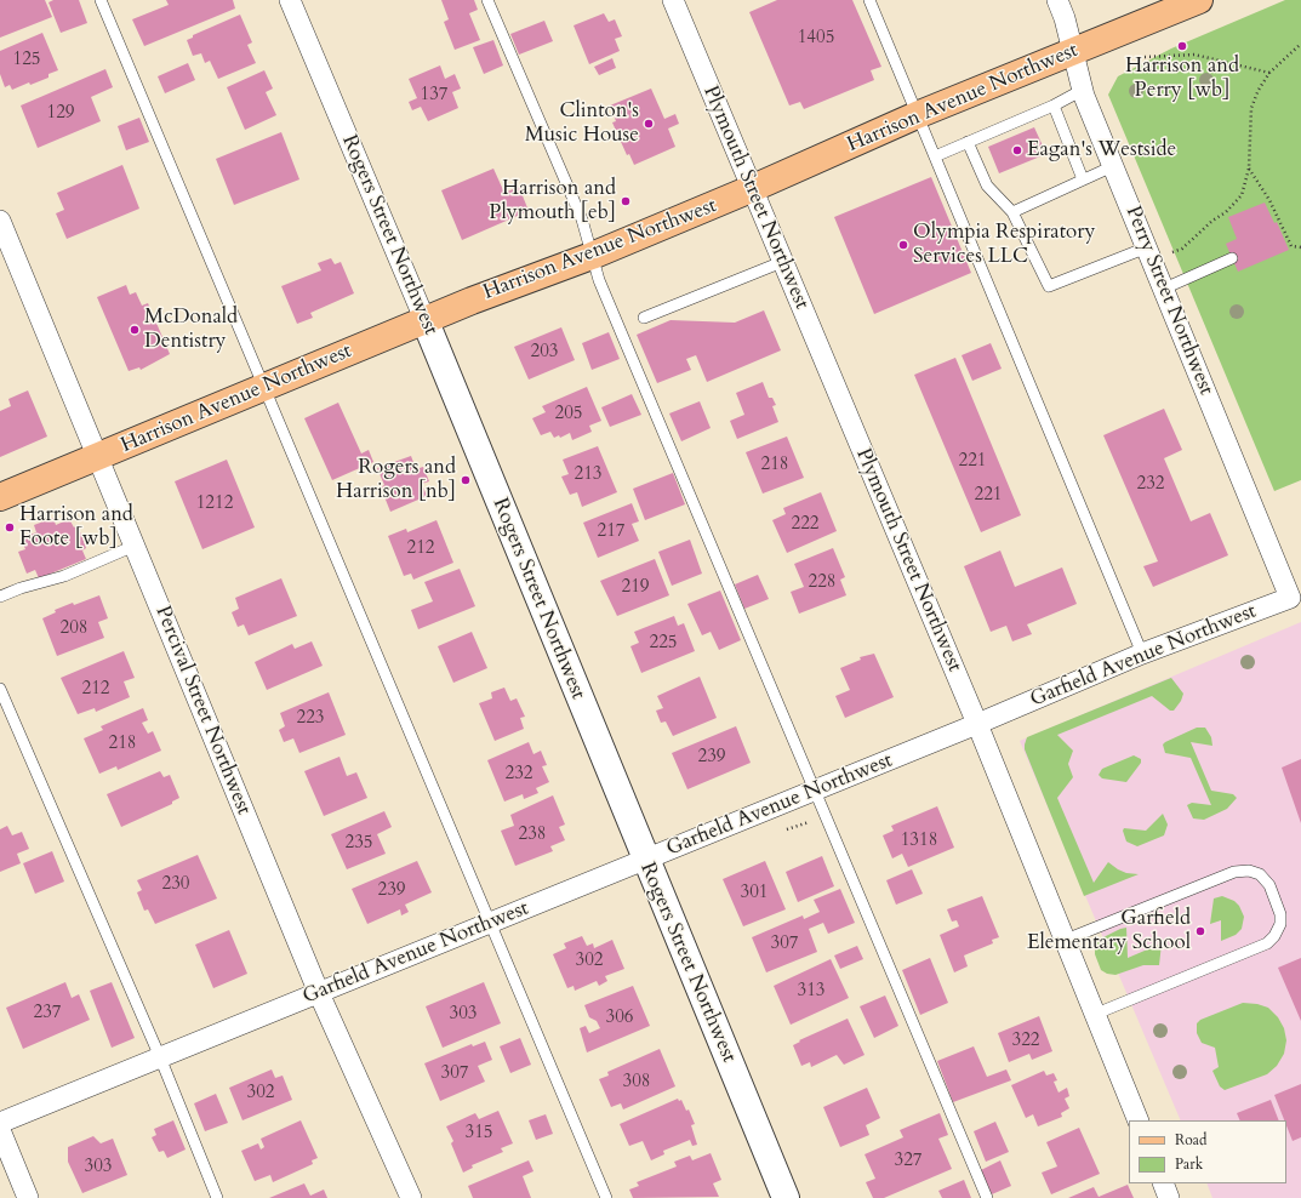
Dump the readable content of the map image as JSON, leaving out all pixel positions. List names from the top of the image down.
{
  "streets": {
    "main road": ["Harrison Avenue Northwest"],
    "street": [
      "Plymouth Street Northwest",
      "Rogers Street Northwest",
      "Perry Street Northwest",
      "Garfield Avenue Northwest",
      "Percival Street Northwest"
    ]
  },
  "crossings": [
    ["Harrison Avenue Northwest", "Plymouth Street Northwest"],
    ["Harrison Avenue Northwest", "Rogers Street Northwest"],
    ["Harrison Avenue Northwest", "Perry Street Northwest"],
    ["Harrison Avenue Northwest", "Percival Street Northwest"],
    ["Plymouth Street Northwest", "Garfield Avenue Northwest"],
    ["Rogers Street Northwest", "Garfield Avenue Northwest"],
    ["Perry Street Northwest", "Garfield Avenue Northwest"],
    ["Garfield Avenue Northwest", "Percival Street Northwest"]
  ],
  "places": [
    "Harrison and Perry [wb]",
    "Clinton's Music House",
    "Eagan's Westside",
    "Harrison and Plymouth [eb]",
    "Olympia Respiratory Services LLC",
    "McDonald Dentistry",
    "Rogers and Harrison [nb]",
    "Harrison and Foote [wb]",
    "Garfield Elementary School"
  ],
  "house_numbers": [
    "1405",
    "125",
    "137",
    "129",
    "203",
    "205",
    "221",
    "218",
    "213",
    "232",
    "221",
    "1212",
    "222",
    "217",
    "212",
    "228",
    "219",
    "208",
    "225",
    "212",
    "223",
    "218",
    "239",
    "232",
    "238",
    "1318",
    "235",
    "230",
    "239",
    "301",
    "307",
    "302",
    "313",
    "237",
    "303",
    "306",
    "322",
    "307",
    "308",
    "302",
    "315",
    "327",
    "303"
  ],
  "legend": ["Road", "Park"]
}
